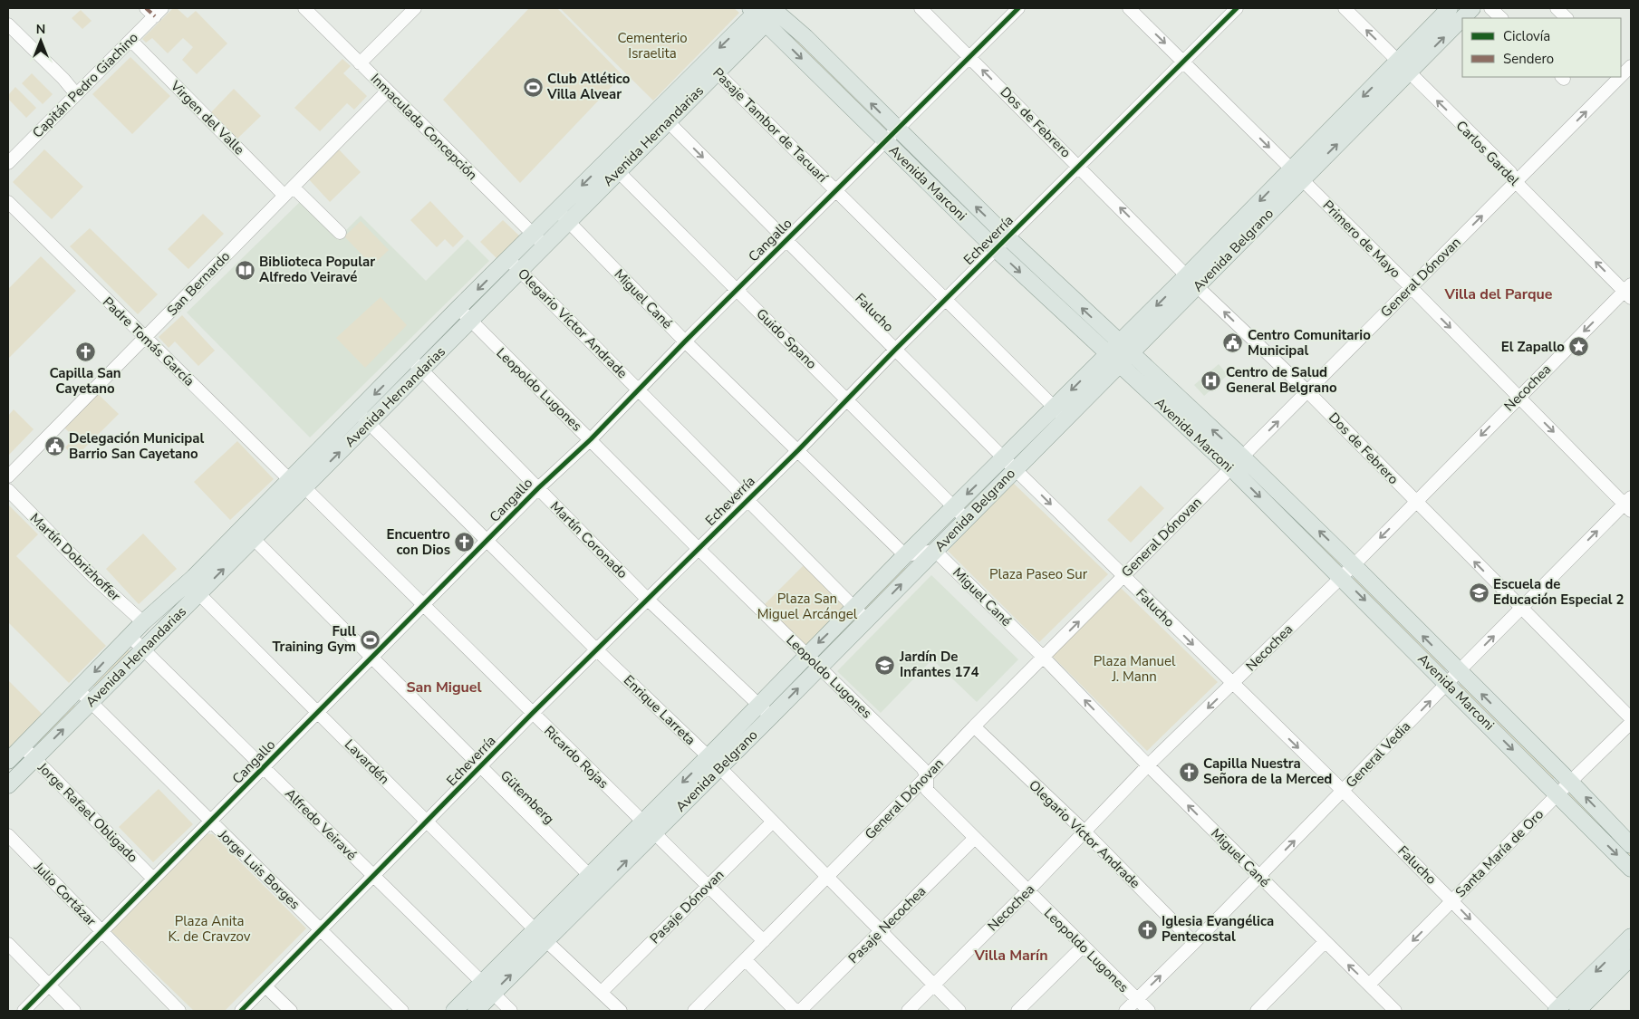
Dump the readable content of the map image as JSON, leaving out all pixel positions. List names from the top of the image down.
{
  "streets": {
    "main road": ["Avenida Hernandarias", "Avenida Marconi", "Avenida Belgrano"],
    "street": [
      "Capitán Pedro Giachino",
      "Virgen del Valle",
      "Dos de Febrero",
      "Pasaje Tambor de Tacuarí",
      "Inmaculada Concepción",
      "Carlos Gardel",
      "Primero de Mayo",
      "Cangallo",
      "Echeverría",
      "General Dónovan",
      "San Bernardo",
      "Miguel Cané",
      "Falucho",
      "Olegario Víctor Andrade",
      "Guido Spano",
      "Padre Tomás García",
      "Necochea",
      "Leopoldo Lugones",
      "Martín Coronado",
      "Martín Dobrizhoffer",
      "Enrique Larreta",
      "General Vedia",
      "Ricardo Rojas",
      "Lavardén",
      "Gütemberg",
      "Jorge Rafael Obligado",
      "Alfredo Veiravé",
      "Santa María de Oro",
      "Jorge Luis Borges",
      "Julio Cortázar",
      "Pasaje Dónovan",
      "Pasaje Necochea"
    ]
  },
  "crossings": [
    ["Capitán Pedro Giachino", "Virgen del Valle"],
    ["Virgen del Valle", "San Bernardo"],
    ["Dos de Febrero", "Cangallo"],
    ["Dos de Febrero", "Echeverría"],
    ["Dos de Febrero", "Avenida Belgrano"],
    ["Dos de Febrero", "General Dónovan"],
    ["Dos de Febrero", "Necochea"],
    ["Dos de Febrero", "General Vedia"],
    ["Pasaje Tambor de Tacuarí", "Avenida Hernandarias"],
    ["Pasaje Tambor de Tacuarí", "Cangallo"],
    ["Pasaje Tambor de Tacuarí", "Echeverría"],
    ["Pasaje Tambor de Tacuarí", "Avenida Belgrano"],
    ["Inmaculada Concepción", "Avenida Hernandarias"],
    ["Inmaculada Concepción", "San Bernardo"],
    ["Avenida Hernandarias", "Avenida Marconi"],
    ["Avenida Hernandarias", "Miguel Cané"],
    ["Avenida Hernandarias", "Falucho"],
    ["Avenida Hernandarias", "Olegario Víctor Andrade"],
    ["Avenida Hernandarias", "Guido Spano"],
    ["Avenida Hernandarias", "Padre Tomás García"],
    ["Avenida Hernandarias", "Leopoldo Lugones"],
    ["Avenida Hernandarias", "Martín Coronado"],
    ["Avenida Hernandarias", "Martín Dobrizhoffer"],
    ["Avenida Hernandarias", "Enrique Larreta"],
    ["Avenida Hernandarias", "Ricardo Rojas"],
    ["Avenida Hernandarias", "Lavardén"],
    ["Avenida Hernandarias", "Gütemberg"],
    ["Avenida Hernandarias", "Jorge Rafael Obligado"],
    ["Avenida Hernandarias", "Alfredo Veiravé"],
    ["Avenida Hernandarias", "Jorge Luis Borges"],
    ["Carlos Gardel", "Avenida Belgrano"],
    ["Carlos Gardel", "General Dónovan"],
    ["Carlos Gardel", "Necochea"],
    ["Avenida Marconi", "Cangallo"],
    ["Avenida Marconi", "Echeverría"],
    ["Avenida Marconi", "Avenida Belgrano"],
    ["Avenida Marconi", "General Dónovan"],
    ["Avenida Marconi", "Necochea"],
    ["Avenida Marconi", "General Vedia"],
    ["Avenida Marconi", "Santa María de Oro"],
    ["Primero de Mayo", "Echeverría"],
    ["Primero de Mayo", "Avenida Belgrano"],
    ["Primero de Mayo", "General Dónovan"],
    ["Primero de Mayo", "Necochea"],
    ["Primero de Mayo", "General Vedia"],
    ["Cangallo", "Miguel Cané"],
    ["Cangallo", "Falucho"],
    ["Cangallo", "Olegario Víctor Andrade"],
    ["Cangallo", "Guido Spano"],
    ["Cangallo", "Leopoldo Lugones"],
    ["Cangallo", "Martín Coronado"],
    ["Cangallo", "Enrique Larreta"],
    ["Cangallo", "Ricardo Rojas"],
    ["Cangallo", "Lavardén"],
    ["Cangallo", "Gütemberg"],
    ["Cangallo", "Jorge Rafael Obligado"],
    ["Cangallo", "Alfredo Veiravé"],
    ["Cangallo", "Jorge Luis Borges"],
    ["Cangallo", "Julio Cortázar"],
    ["Echeverría", "Miguel Cané"],
    ["Echeverría", "Falucho"],
    ["Echeverría", "Olegario Víctor Andrade"],
    ["Echeverría", "Guido Spano"],
    ["Echeverría", "Leopoldo Lugones"],
    ["Echeverría", "Martín Coronado"],
    ["Echeverría", "Enrique Larreta"],
    ["Echeverría", "Ricardo Rojas"],
    ["Echeverría", "Lavardén"],
    ["Echeverría", "Gütemberg"],
    ["Echeverría", "Alfredo Veiravé"],
    ["Echeverría", "Jorge Luis Borges"],
    ["Avenida Belgrano", "Miguel Cané"],
    ["Avenida Belgrano", "Falucho"],
    ["Avenida Belgrano", "Olegario Víctor Andrade"],
    ["Avenida Belgrano", "Guido Spano"],
    ["Avenida Belgrano", "Leopoldo Lugones"],
    ["Avenida Belgrano", "Martín Coronado"],
    ["Avenida Belgrano", "Enrique Larreta"],
    ["Avenida Belgrano", "Ricardo Rojas"],
    ["Avenida Belgrano", "Lavardén"],
    ["Avenida Belgrano", "Gütemberg"],
    ["Avenida Belgrano", "Alfredo Veiravé"],
    ["General Dónovan", "Miguel Cané"],
    ["General Dónovan", "Falucho"],
    ["General Dónovan", "Olegario Víctor Andrade"],
    ["General Dónovan", "Leopoldo Lugones"],
    ["General Dónovan", "Enrique Larreta"],
    ["General Dónovan", "Ricardo Rojas"],
    ["San Bernardo", "Padre Tomás García"],
    ["Miguel Cané", "Necochea"],
    ["Miguel Cané", "General Vedia"],
    ["Miguel Cané", "Santa María de Oro"],
    ["Falucho", "Necochea"],
    ["Falucho", "General Vedia"],
    ["Falucho", "Santa María de Oro"],
    ["Olegario Víctor Andrade", "Necochea"],
    ["Olegario Víctor Andrade", "General Vedia"],
    ["Padre Tomás García", "Ricardo Rojas"],
    ["Necochea", "Leopoldo Lugones"],
    ["Necochea", "Enrique Larreta"],
    ["Leopoldo Lugones", "General Vedia"],
    ["Leopoldo Lugones", "Pasaje Necochea"],
    ["Enrique Larreta", "Pasaje Dónovan"],
    ["Enrique Larreta", "Pasaje Necochea"],
    ["Ricardo Rojas", "Pasaje Dónovan"],
    ["Lavardén", "Pasaje Dónovan"]
  ],
  "one_way": [
    "Dos de Febrero",
    "Carlos Gardel",
    "Primero de Mayo",
    "General Dónovan",
    "Falucho",
    "Necochea",
    "General Vedia"
  ],
  "districts": ["Villa del Parque", "San Miguel", "Villa Marín"],
  "parks": [
    "Cementerio Israelita",
    "Plaza Paseo Sur",
    "Plaza San Miguel Arcángel",
    "Plaza Manuel J. Mann",
    "Plaza Anita K. de Cravzov"
  ],
  "places": {
    "sports": ["Club Atlético Villa Alvear", "Full Training Gym"],
    "library": ["Biblioteca Popular Alfredo Veiravé"],
    "public building": ["Centro Comunitario Municipal", "Delegación Municipal Barrio San Cayetano"],
    "place": ["El Zapallo"],
    "church": [
      "Capilla San Cayetano",
      "Encuentro con Dios",
      "Capilla Nuestra Señora de la Merced",
      "Iglesia Evangélica Pentecostal"
    ],
    "hospital": ["Centro de Salud General Belgrano"],
    "school or university": ["Escuela de Educación Especial 2", "Jardín De Infantes 174"]
  },
  "legend": ["Ciclovía", "Sendero"],
  "north": "top"
}
